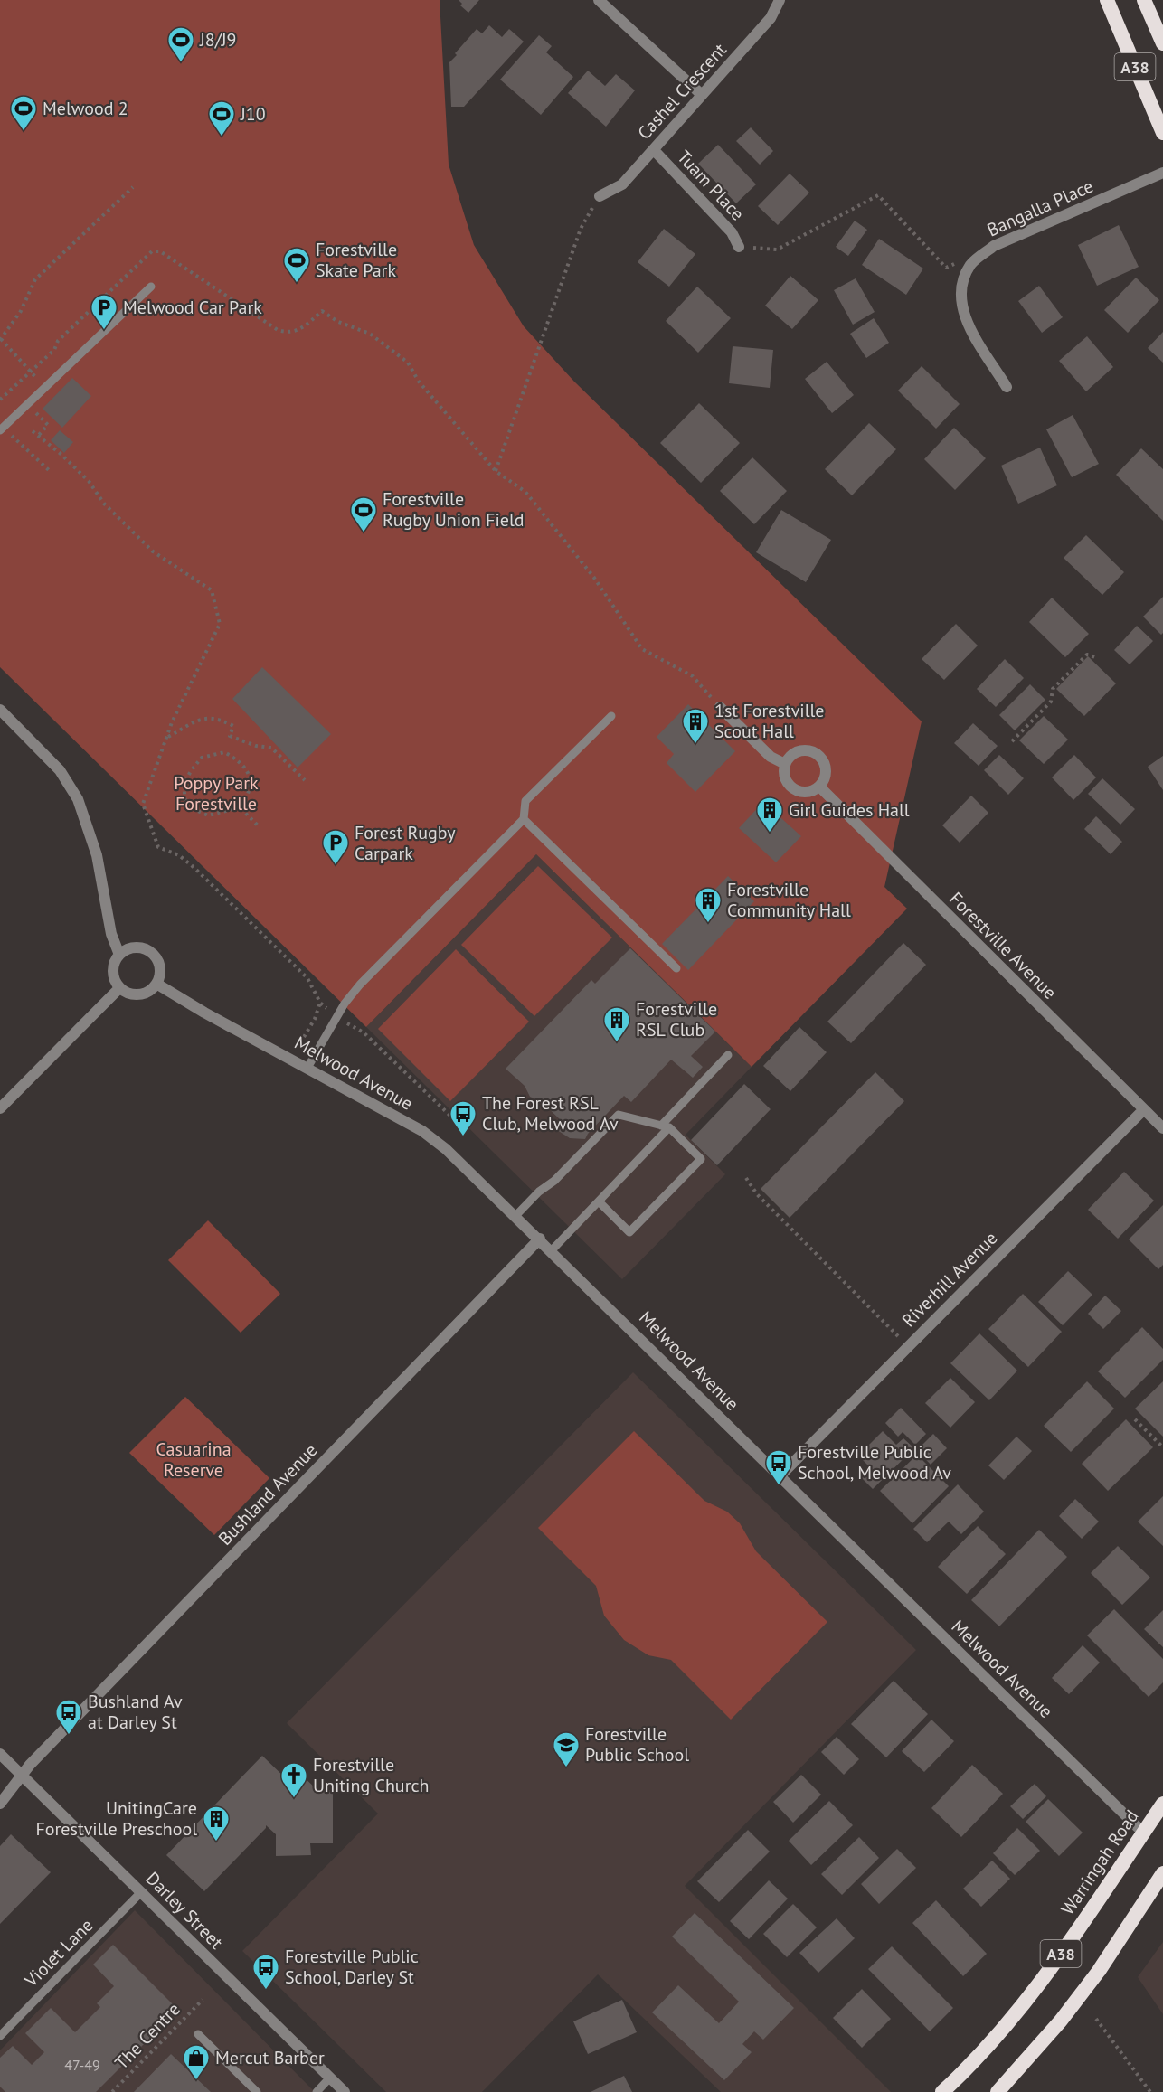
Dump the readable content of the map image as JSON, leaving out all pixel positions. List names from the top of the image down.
{
  "streets": {
    "highway": ["A38", "Warringah Road"],
    "street": [
      "Cashel Crescent",
      "Tuam Place",
      "Bangalla Place",
      "Forestville Avenue",
      "Melwood Avenue",
      "Riverhill Avenue",
      "Bushland Avenue",
      "Darley Street"
    ],
    "lane": ["Violet Lane"],
    "path": ["The Centre"]
  },
  "crossings": [
    ["Cashel Crescent", "Tuam Place"],
    ["Forestville Avenue", "Riverhill Avenue"],
    ["Melwood Avenue", "Riverhill Avenue"],
    ["Melwood Avenue", "Bushland Avenue"],
    ["Melwood Avenue", "Warringah Road"],
    ["Bushland Avenue", "Darley Street"],
    ["Darley Street", "Violet Lane"]
  ],
  "parks": ["Poppy Park Forestville", "Casuarina Reserve"],
  "places": {
    "sports": [
      "J8/J9",
      "Melwood 2",
      "J10",
      "Forestville Skate Park",
      "Forestville Rugby Union Field"
    ],
    "parking": ["Melwood Car Park", "Forest Rugby Carpark"],
    "building": [
      "1st Forestville Scout Hall",
      "Girl Guides Hall",
      "Forestville Community Hall",
      "Forestville RSL Club",
      "UnitingCare Forestville Preschool"
    ],
    "bus stop": [
      "The Forest RSL Club, Melwood Av",
      "Forestville Public School, Melwood Av",
      "Bushland Av at Darley St",
      "Forestville Public School, Darley St"
    ],
    "school or university": ["Forestville Public School"],
    "church": ["Forestville Uniting Church"],
    "shop": ["Mercut Barber"]
  },
  "house_numbers": ["47-49"]
}
